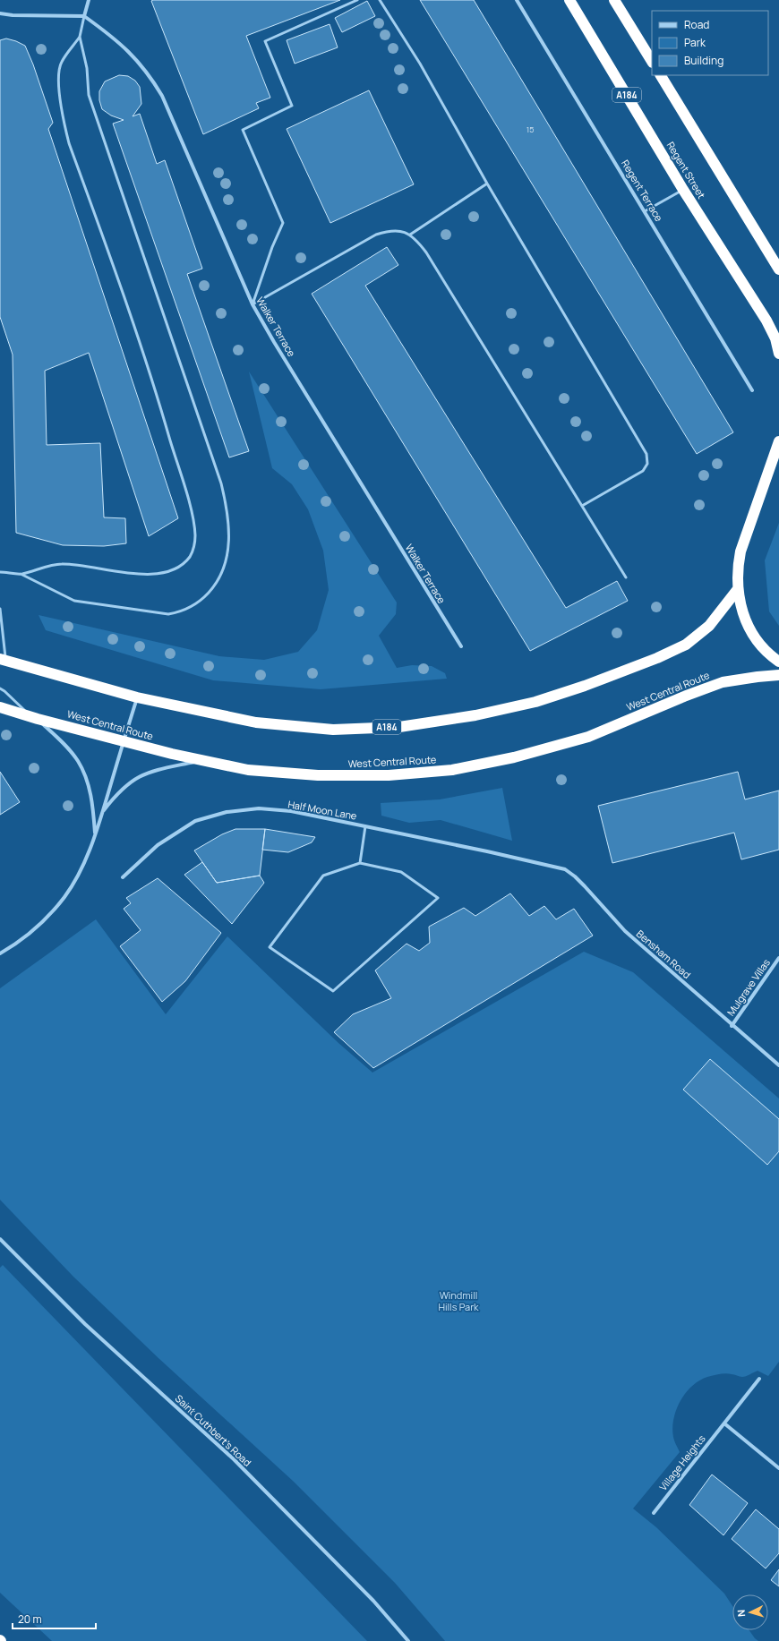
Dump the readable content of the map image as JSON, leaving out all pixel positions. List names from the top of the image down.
{
  "streets": {
    "highway": ["A184", "Regent Street", "West Central Route"],
    "street": [
      "Regent Terrace",
      "Walker Terrace",
      "Half Moon Lane",
      "Bensham Road",
      "Mulgrave Villas",
      "Saint Cuthbert's Road",
      "Village Heights"
    ]
  },
  "crossings": [
    ["Half Moon Lane", "Bensham Road"],
    ["Bensham Road", "Mulgrave Villas"]
  ],
  "parks": ["Windmill Hills Park"],
  "house_numbers": ["15"],
  "legend": ["Road", "Park", "Building"],
  "scale_bar": "20 m",
  "north": "left"
}
